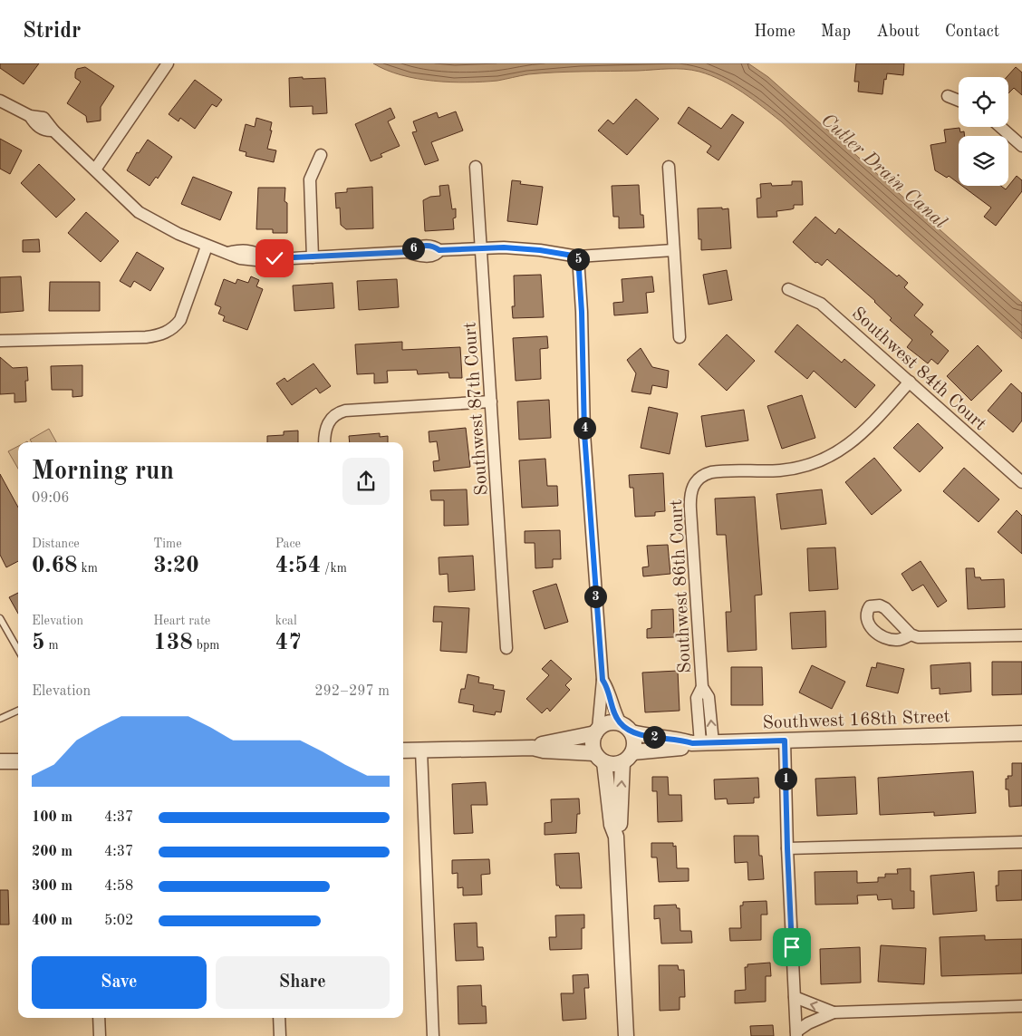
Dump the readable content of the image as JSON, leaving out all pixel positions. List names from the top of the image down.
{
  "streets": {
    "street": [
      "Southwest 84th Court",
      "Southwest 87th Court",
      "Southwest 86th Court",
      "Southwest 168th Street"
    ]
  },
  "crossings": [
    ["Southwest 84th Court", "Southwest 86th Court"],
    ["Southwest 86th Court", "Southwest 168th Street"]
  ],
  "water": ["Cutler Drain Canal"],
  "page": {
    "header": "Stridr",
    "nav": [
      "Home",
      "Map",
      "About",
      "Contact"
    ],
    "pins": [
      "6",
      "5",
      "4",
      "3",
      "2",
      "1"
    ],
    "heading": ["Morning run", "09:06"],
    "stats": [
      ["Distance", "0.68 km"],
      ["Time", "3:20"],
      ["Pace", "4:54 /km"],
      ["Elevation", "5 m"],
      ["Heart rate", "138 bpm"],
      ["kcal", "47"]
    ],
    "chart": ["Elevation", "292–297 m"],
    "list": [
      {
        "name": "100 m",
        "note": "4:37"
      },
      {
        "name": "200 m",
        "note": "4:37"
      },
      {
        "name": "300 m",
        "note": "4:58"
      },
      {
        "name": "400 m",
        "note": "5:02"
      }
    ],
    "buttons": ["Save", "Share"]
  }
}
